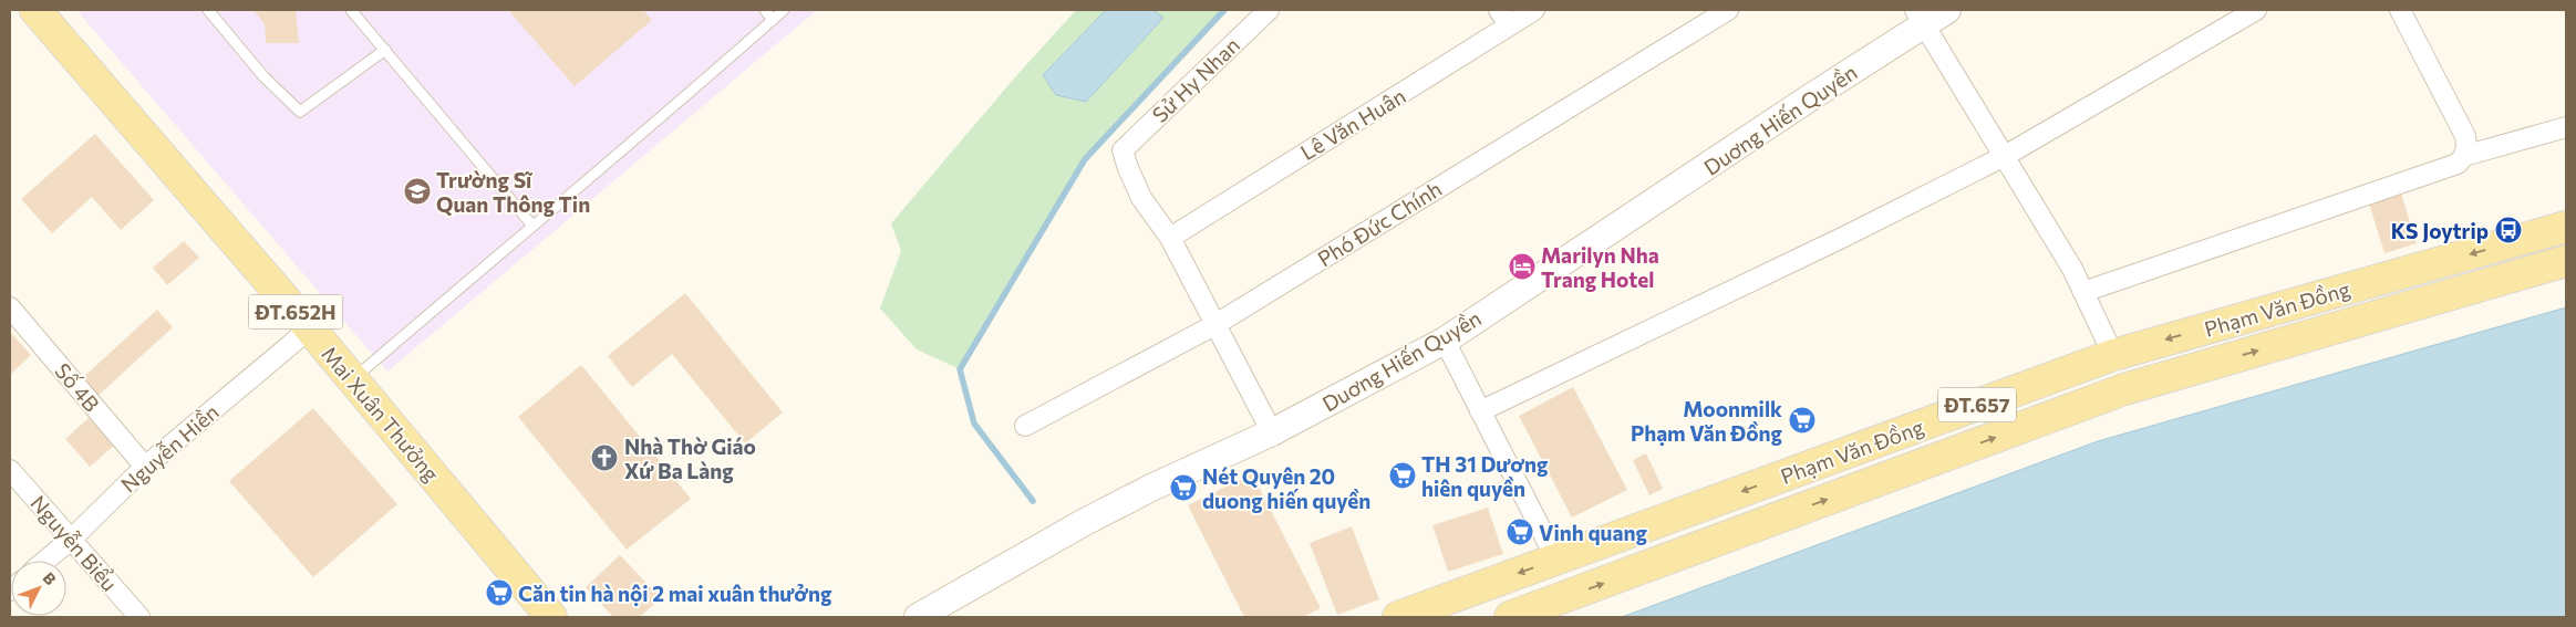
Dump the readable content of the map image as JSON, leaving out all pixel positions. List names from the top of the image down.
{
  "streets": {
    "main road": [
      "Phạm Văn Đồng",
      "ĐT.652H",
      "ĐT.657",
      "Mai Xuân Thưởng"
    ],
    "street": [
      "Sử Hy Nhan",
      "Duơng Hiến Quyền",
      "Lê Văn Huân",
      "Phó Đức Chính",
      "Số 4B",
      "Nguyễn Hiền",
      "Nguyễn Biểu"
    ]
  },
  "crossings": [
    ["Sử Hy Nhan", "Lê Văn Huân"],
    ["Số 4B", "Nguyễn Hiền"],
    ["Mai Xuân Thưởng", "Nguyễn Hiền"],
    ["Nguyễn Hiền", "Nguyễn Biểu"]
  ],
  "places": {
    "school or university": ["Trường Sĩ Quan Thông Tin"],
    "bus stop": ["KS Joytrip"],
    "hotel": ["Marilyn Nha Trang Hotel"],
    "supermarket": [
      "Moonmilk Phạm Văn Đồng",
      "TH 31 Dương hiên quyền",
      "Nét Quyên 20 duong hiến quyền",
      "Vinh quang",
      "Căn tin hà nội 2 mai xuân thưởng"
    ],
    "church": ["Nhà Thờ Giáo Xứ Ba Làng"]
  },
  "north": "top right"
}
